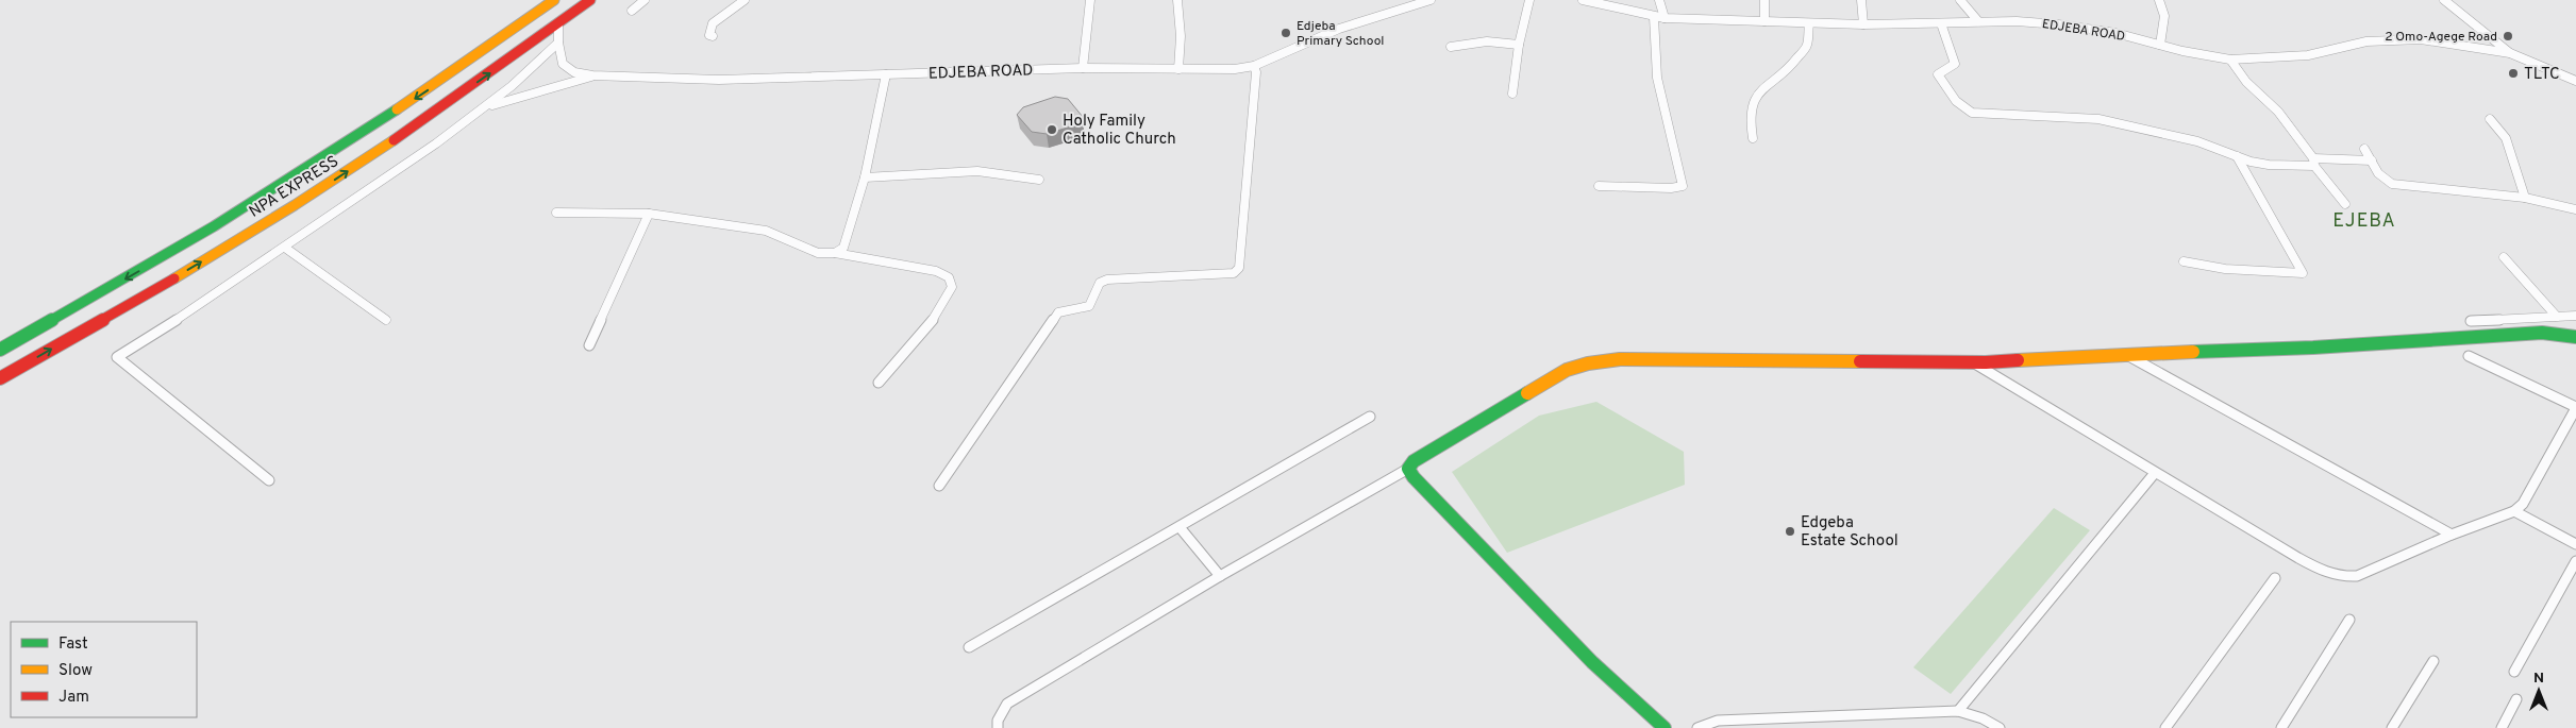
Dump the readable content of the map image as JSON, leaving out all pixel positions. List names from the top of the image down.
{
  "streets": {
    "street": ["EDJEBA ROAD", "NPA EXPRESS"]
  },
  "crossings": [
    ["EDJEBA ROAD", "NPA EXPRESS"]
  ],
  "districts": ["EJEBA"],
  "places": [
    "Edjeba Primary School",
    "2 Omo-Agege Road",
    "TLTC",
    "Holy Family Catholic Church",
    "Edgeba Estate School"
  ],
  "legend": ["Fast", "Slow", "Jam"],
  "north": "top"
}
